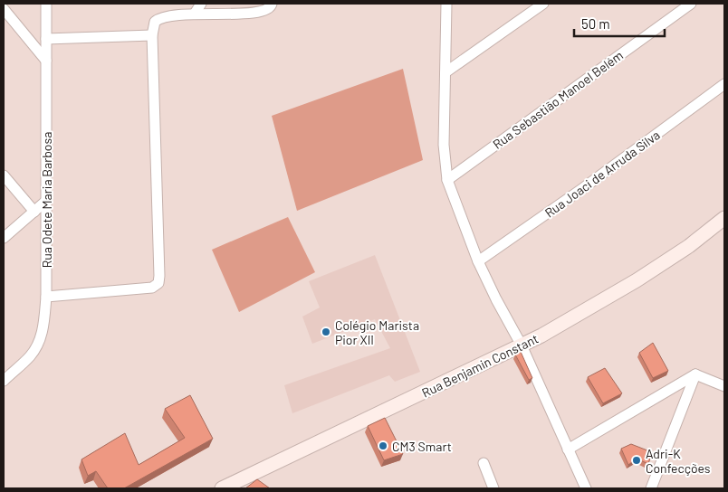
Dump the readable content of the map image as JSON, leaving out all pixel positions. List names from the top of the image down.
{
  "streets": {
    "main road": ["Rua Benjamin Constant"],
    "street": ["Rua Sebastião Manoel Belém", "Rua Joaci de Arruda Silva", "Rua Odete Maria Barbosa"]
  },
  "places": ["Colégio Marista Pior XII", "CM3 Smart", "Adri-K Confecções"],
  "scale_bar": "50 m"
}
